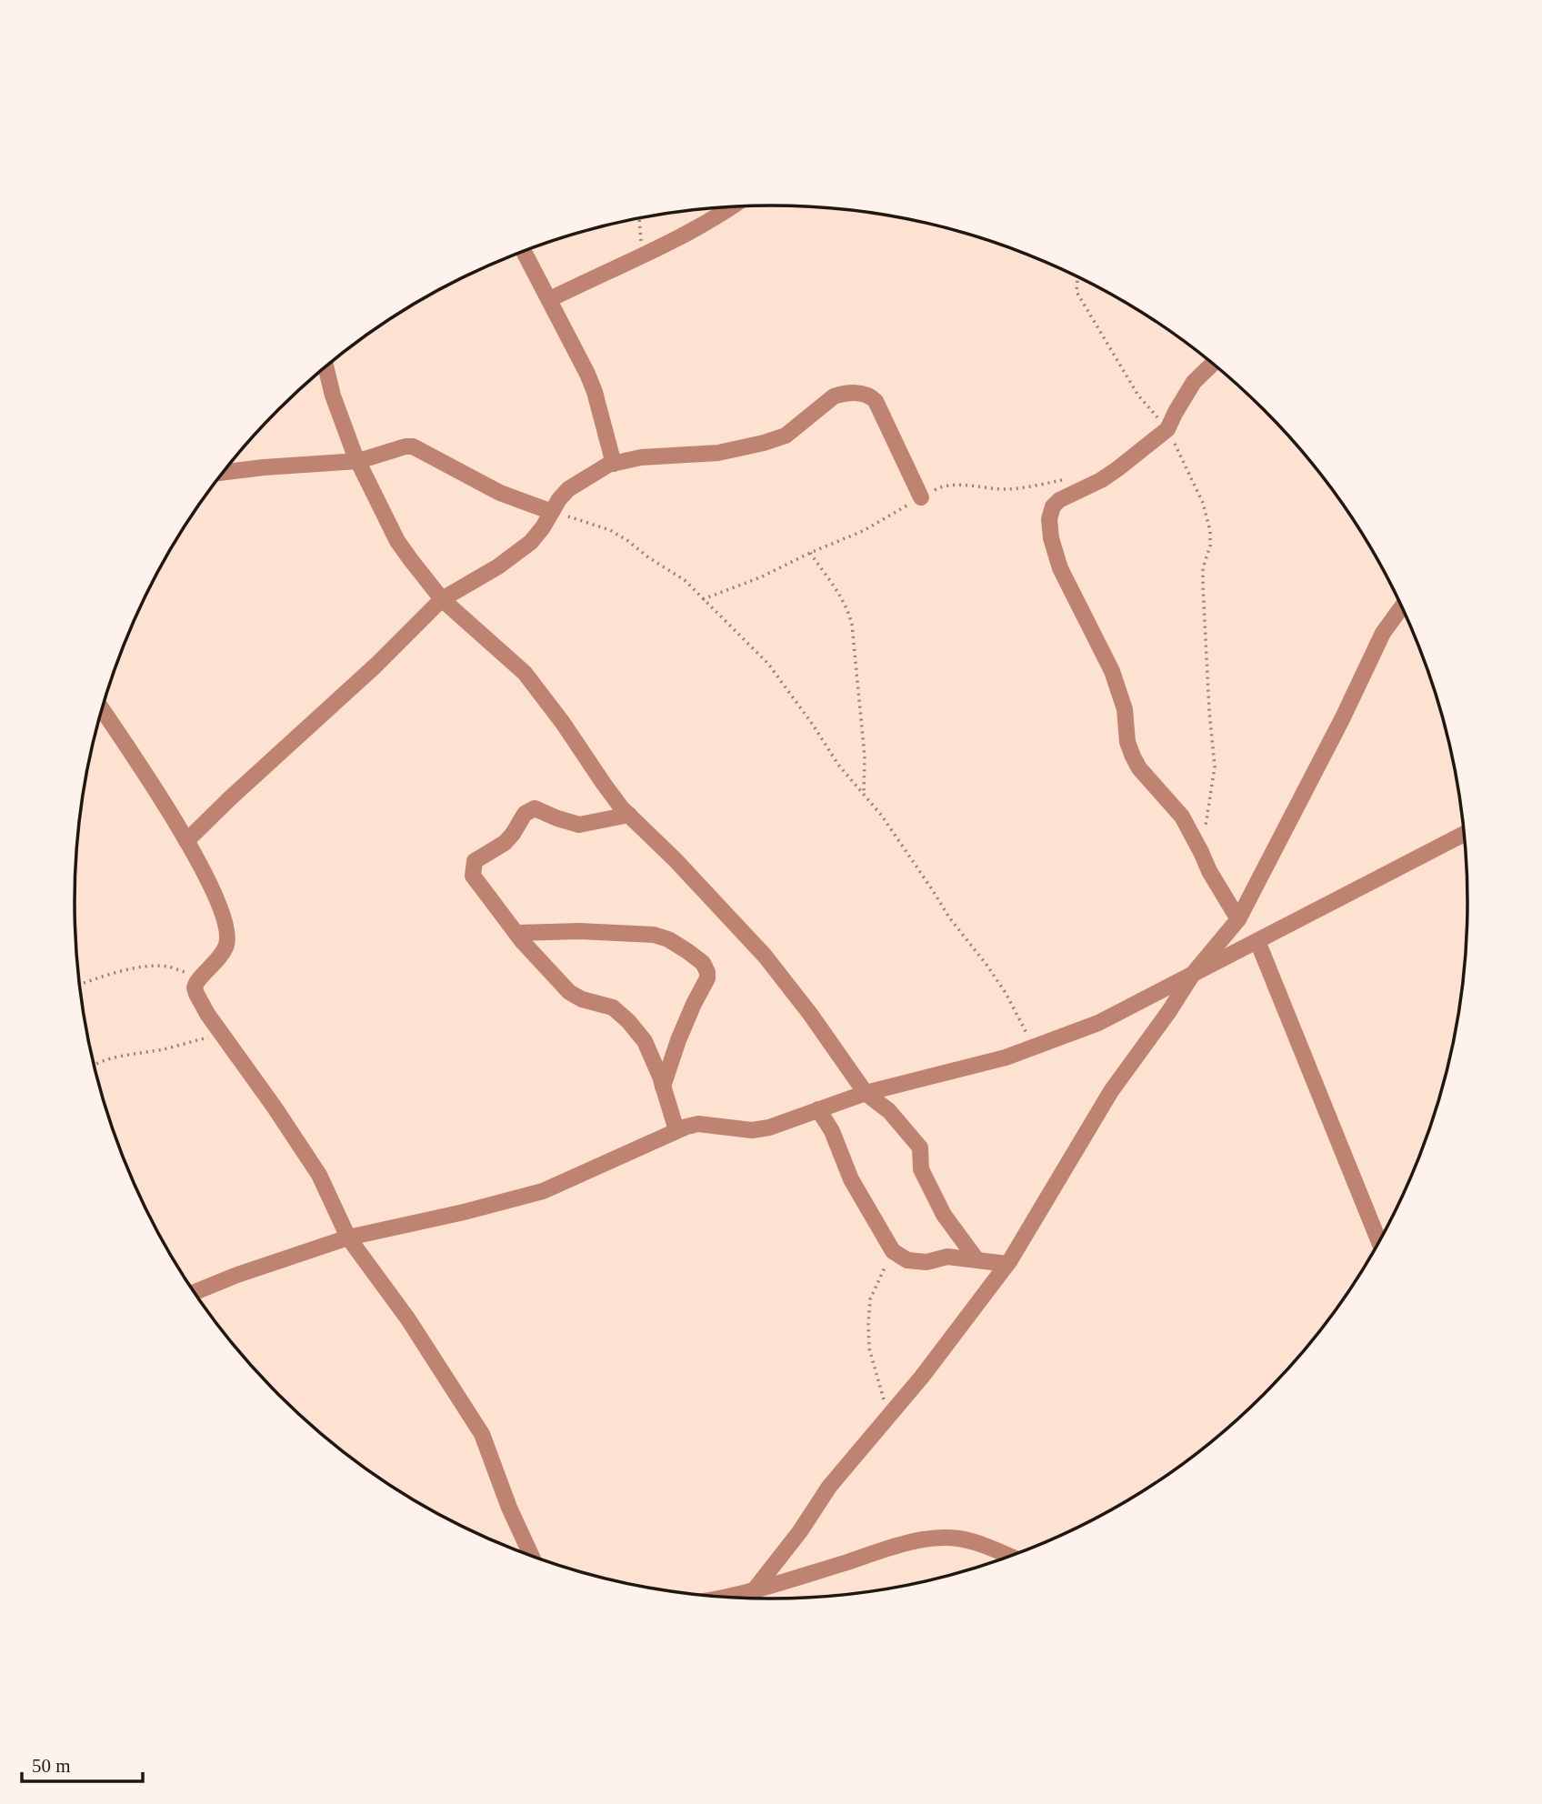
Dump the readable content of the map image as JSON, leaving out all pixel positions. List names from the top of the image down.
{
  "scale_bar": "50 m"
}
